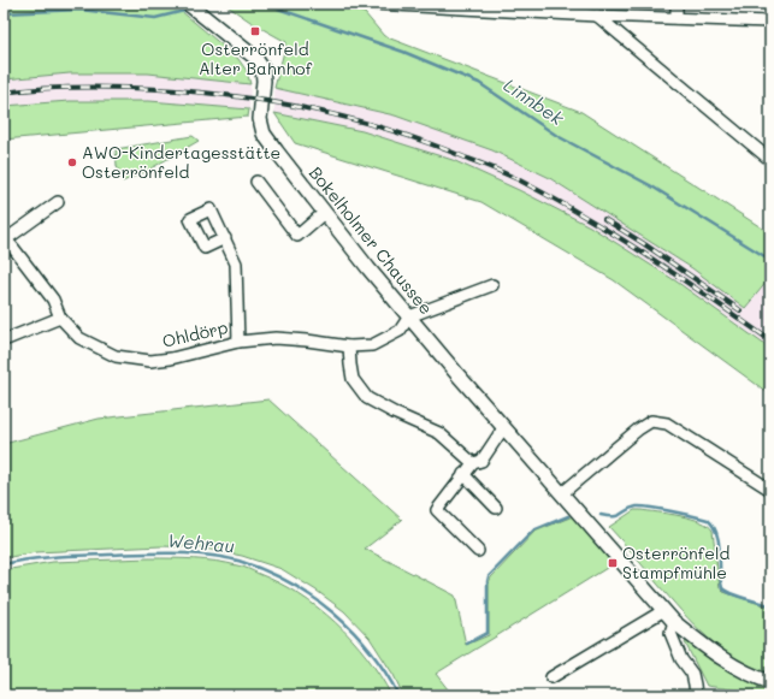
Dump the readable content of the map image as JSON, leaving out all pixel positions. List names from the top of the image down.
{
  "streets": {
    "main road": ["Bokelholmer Chaussee"],
    "street": ["Ohldörp"]
  },
  "crossings": [
    ["Bokelholmer Chaussee", "Ohldörp"]
  ],
  "water": ["Linnbek", "Wehrau"],
  "places": {
    "transit": ["Osterrönfeld Alter Bahnhof", "Osterrönfeld Stampfmühle"],
    "other": ["AWO-Kindertagesstätte Osterrönfeld"]
  }
}
